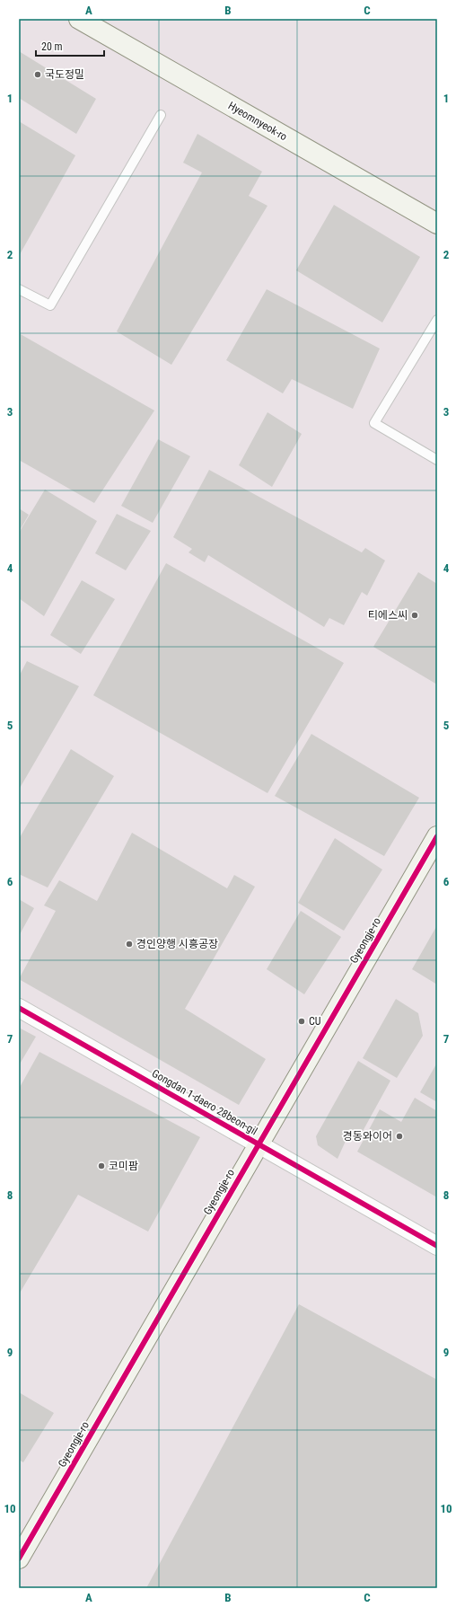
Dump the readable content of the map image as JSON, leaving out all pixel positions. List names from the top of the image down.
{
  "streets": {
    "street": ["Hyeomnyeok-ro", "Gyeongje-ro", "Gongdan 1-daero 28beon-gil"]
  },
  "crossings": [
    ["Gyeongje-ro", "Gongdan 1-daero 28beon-gil"]
  ],
  "places": [
    "국도정밀",
    "티에스씨",
    "경인양행 시흥공장",
    "CU",
    "경동와이어",
    "코미팜"
  ],
  "scale_bar": "20 m",
  "grid": {
    "columns": ["A", "B", "C"],
    "rows": [
      "1",
      "2",
      "3",
      "4",
      "5",
      "6",
      "7",
      "8",
      "9",
      "10"
    ]
  }
}
